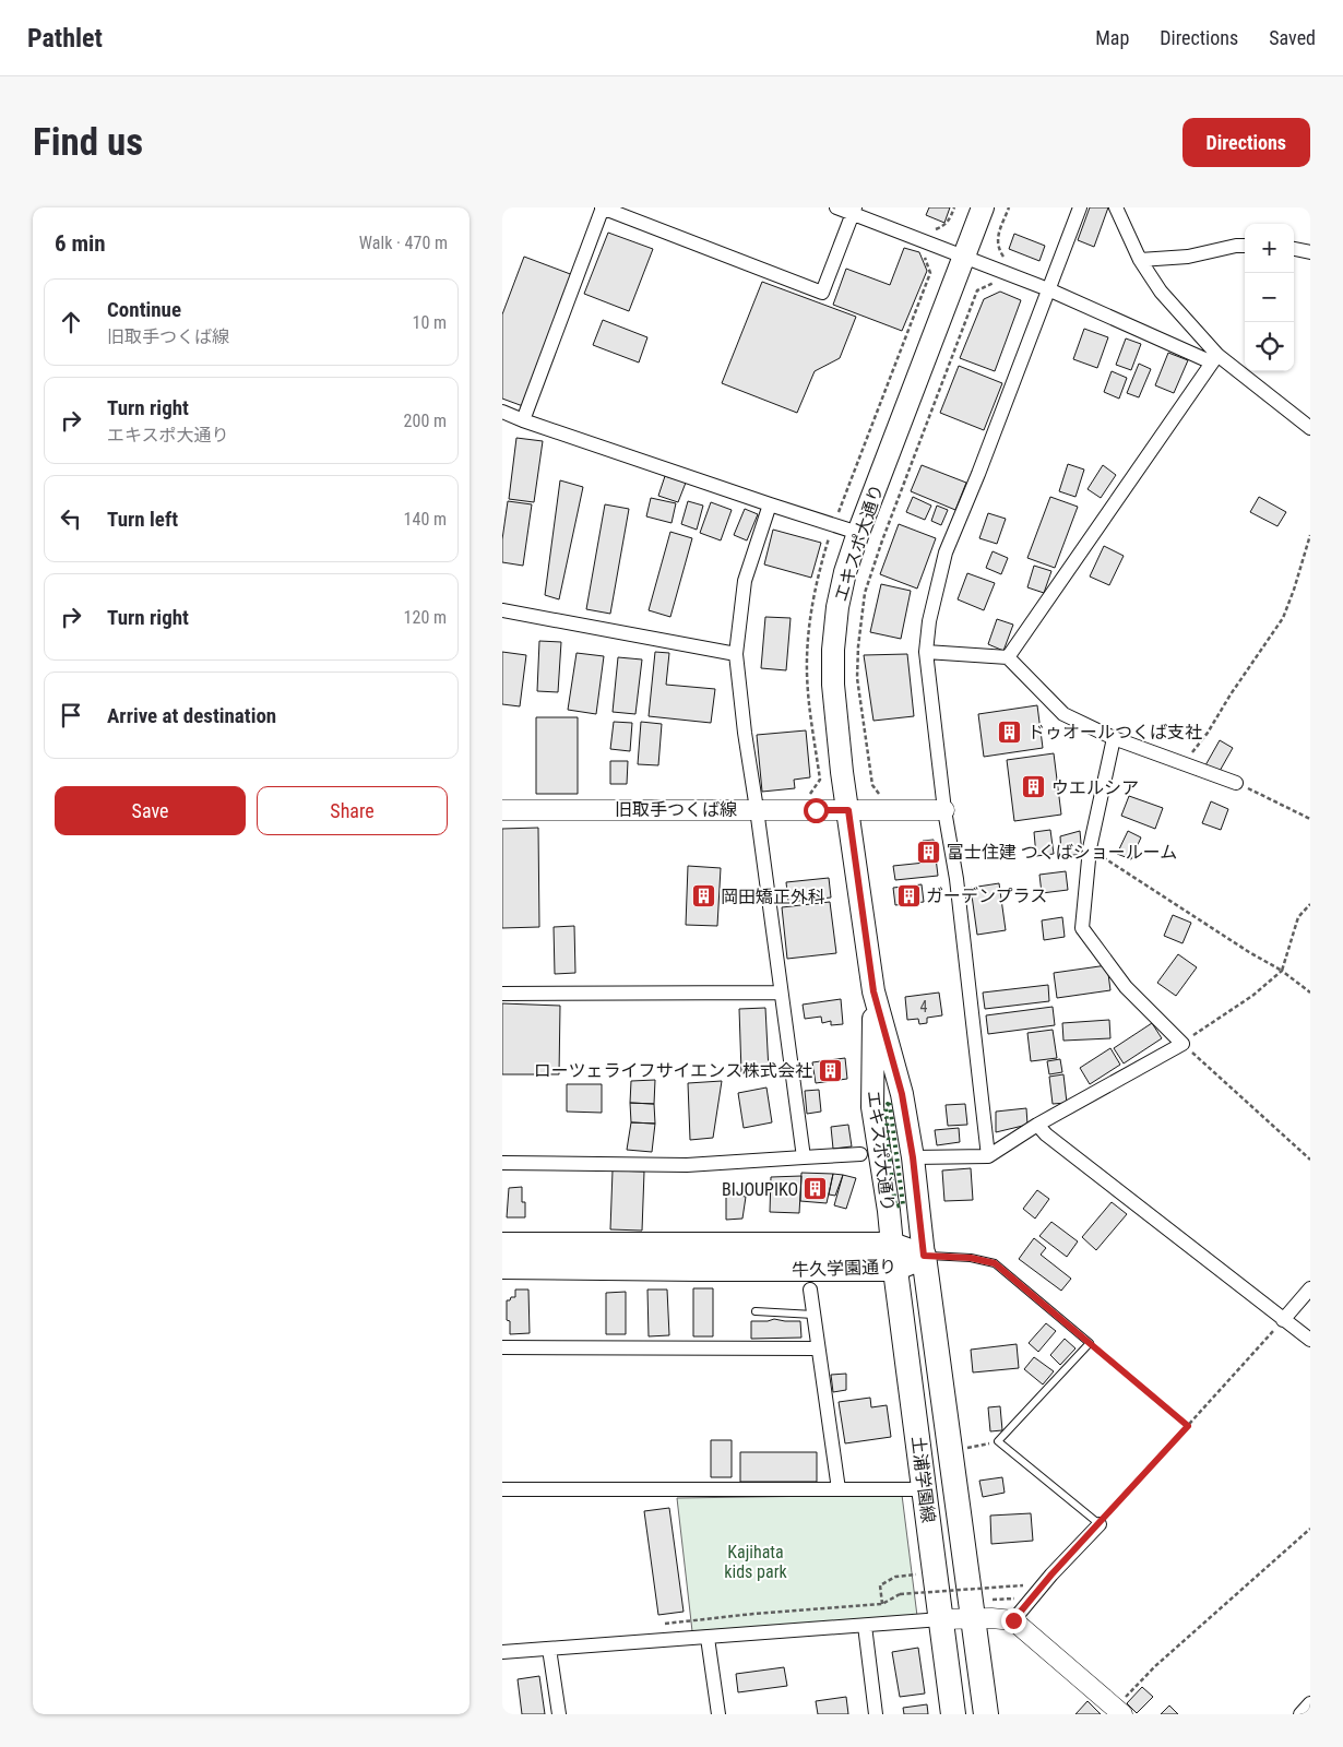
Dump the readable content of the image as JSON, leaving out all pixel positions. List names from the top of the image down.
{
  "streets": {
    "highway": ["牛久学園通り", "土浦学園線"],
    "main road": ["エキスポ大通り"],
    "street": ["旧取手つくば線"]
  },
  "crossings": [
    ["エキスポ大通り", "旧取手つくば線"],
    ["エキスポ大通り", "牛久学園通り"],
    ["エキスポ大通り", "土浦学園線"],
    ["牛久学園通り", "土浦学園線"]
  ],
  "parks": ["Kajihata kids park"],
  "places": {
    "building": [
      "ドゥオールつくば支社",
      "ウエルシア",
      "富士住建 つくばショールーム",
      "ガーデンプラス",
      "岡田矯正外科",
      "ローツェライフサイエンス株式会社",
      "BIJOUPIKO"
    ]
  },
  "house_numbers": ["4"],
  "page": {
    "header": "Pathlet",
    "nav": ["Map", "Directions", "Saved"],
    "buttons": [
      "Directions",
      ["Save", "Share"]
    ],
    "title": "Find us",
    "heading": ["6 min", "Walk · 470 m"],
    "map_buttons": ["+", "−"],
    "list": [
      ["Continue", "旧取手つくば線", "10 m"],
      ["Turn right", "エキスポ大通り", "200 m"],
      ["Turn left", "140 m"],
      ["Turn right", "120 m"],
      "Arrive at destination"
    ]
  }
}
